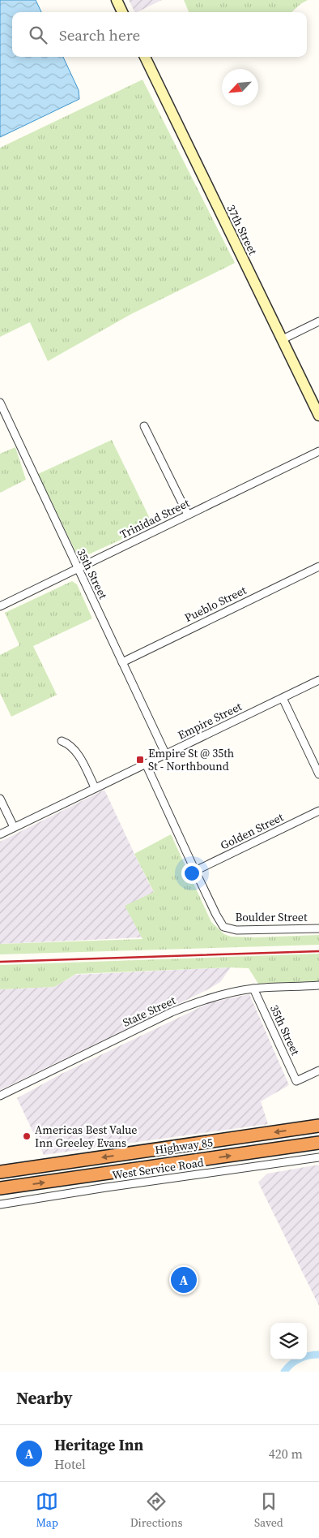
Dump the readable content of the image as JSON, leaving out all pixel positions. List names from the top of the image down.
{
  "streets": {
    "highway": ["Highway 85"],
    "main road": ["37th Street"],
    "street": [
      "Trinidad Street",
      "35th Street",
      "Pueblo Street",
      "Empire Street",
      "Golden Street",
      "Boulder Street",
      "State Street",
      "West Service Road"
    ]
  },
  "crossings": [
    ["Trinidad Street", "35th Street"],
    ["35th Street", "Pueblo Street"],
    ["35th Street", "Empire Street"],
    ["35th Street", "State Street"],
    ["Golden Street", "Boulder Street"]
  ],
  "places": {
    "transit": ["Empire St @ 35th St - Northbound"],
    "other": ["Americas Best Value Inn Greeley Evans"]
  },
  "north": "bottom left",
  "page": {
    "search": "Search here",
    "pins": "A",
    "heading": "Nearby",
    "list": [
      {
        "mark": "A",
        "name": "Heritage Inn",
        "note": "Hotel",
        "value": "420 m"
      }
    ],
    "nav": ["Map", "Directions", "Saved"]
  }
}
